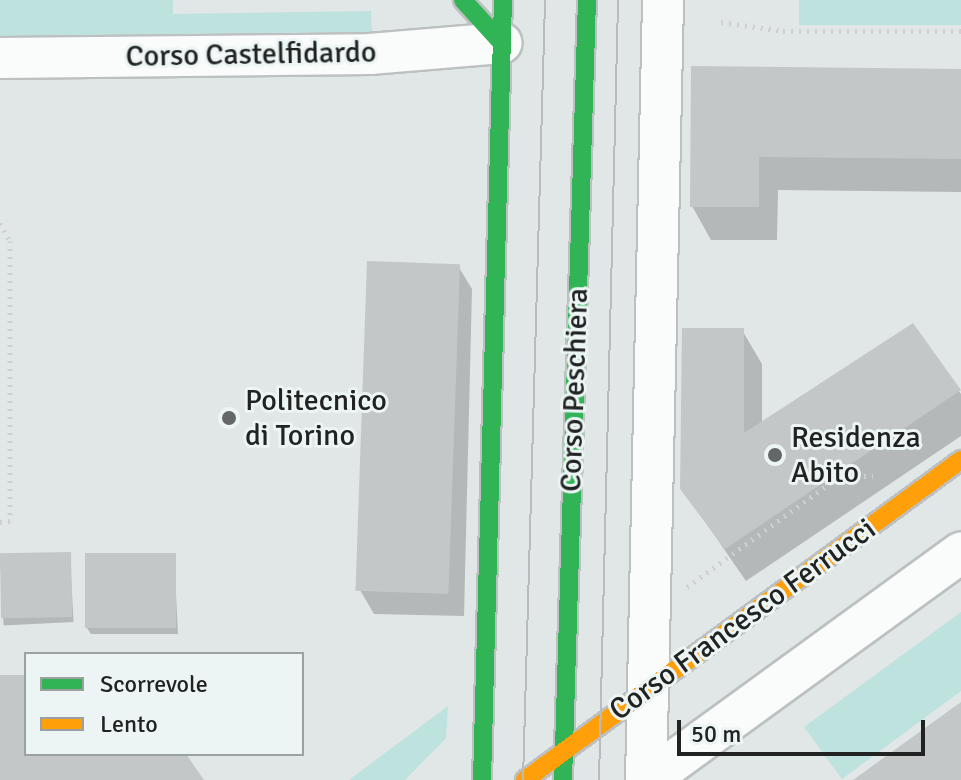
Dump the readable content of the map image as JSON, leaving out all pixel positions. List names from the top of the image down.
{
  "streets": {
    "main road": ["Corso Peschiera", "Corso Francesco Ferrucci"],
    "street": ["Corso Castelfidardo"]
  },
  "crossings": [
    ["Corso Peschiera", "Corso Francesco Ferrucci"]
  ],
  "places": ["Politecnico di Torino", "Residenza Abito"],
  "legend": ["Scorrevole", "Lento"],
  "scale_bar": "50 m"
}
